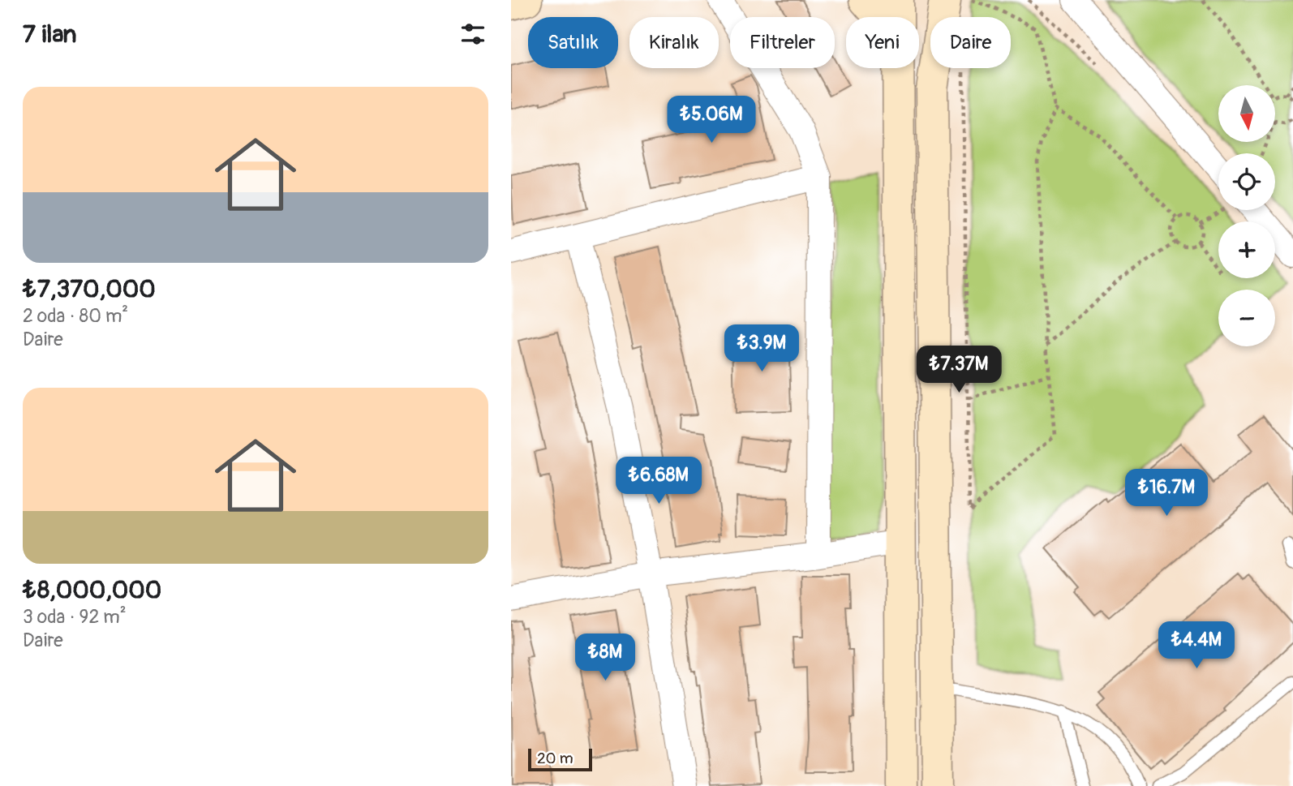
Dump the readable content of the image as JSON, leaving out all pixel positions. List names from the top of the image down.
{
  "scale_bar": "20 m",
  "north": "bottom",
  "page": {
    "heading": "7 ilan",
    "chip": [
      "Satılık",
      "Kiralık",
      "Filtreler",
      "Yeni",
      "Daire"
    ],
    "list": [
      {
        "name": "₺7,370,000",
        "note": "2 oda · 80 m² · Daire"
      },
      {
        "name": "₺8,000,000",
        "note": "3 oda · 92 m² · Daire"
      }
    ],
    "map_buttons": ["+", "−"],
    "price": [
      "₺5.06M",
      "₺3.9M",
      "₺7.37M",
      "₺6.68M",
      "₺16.7M",
      "₺4.4M",
      "₺8M"
    ],
    "scale": "20 m"
  }
}
